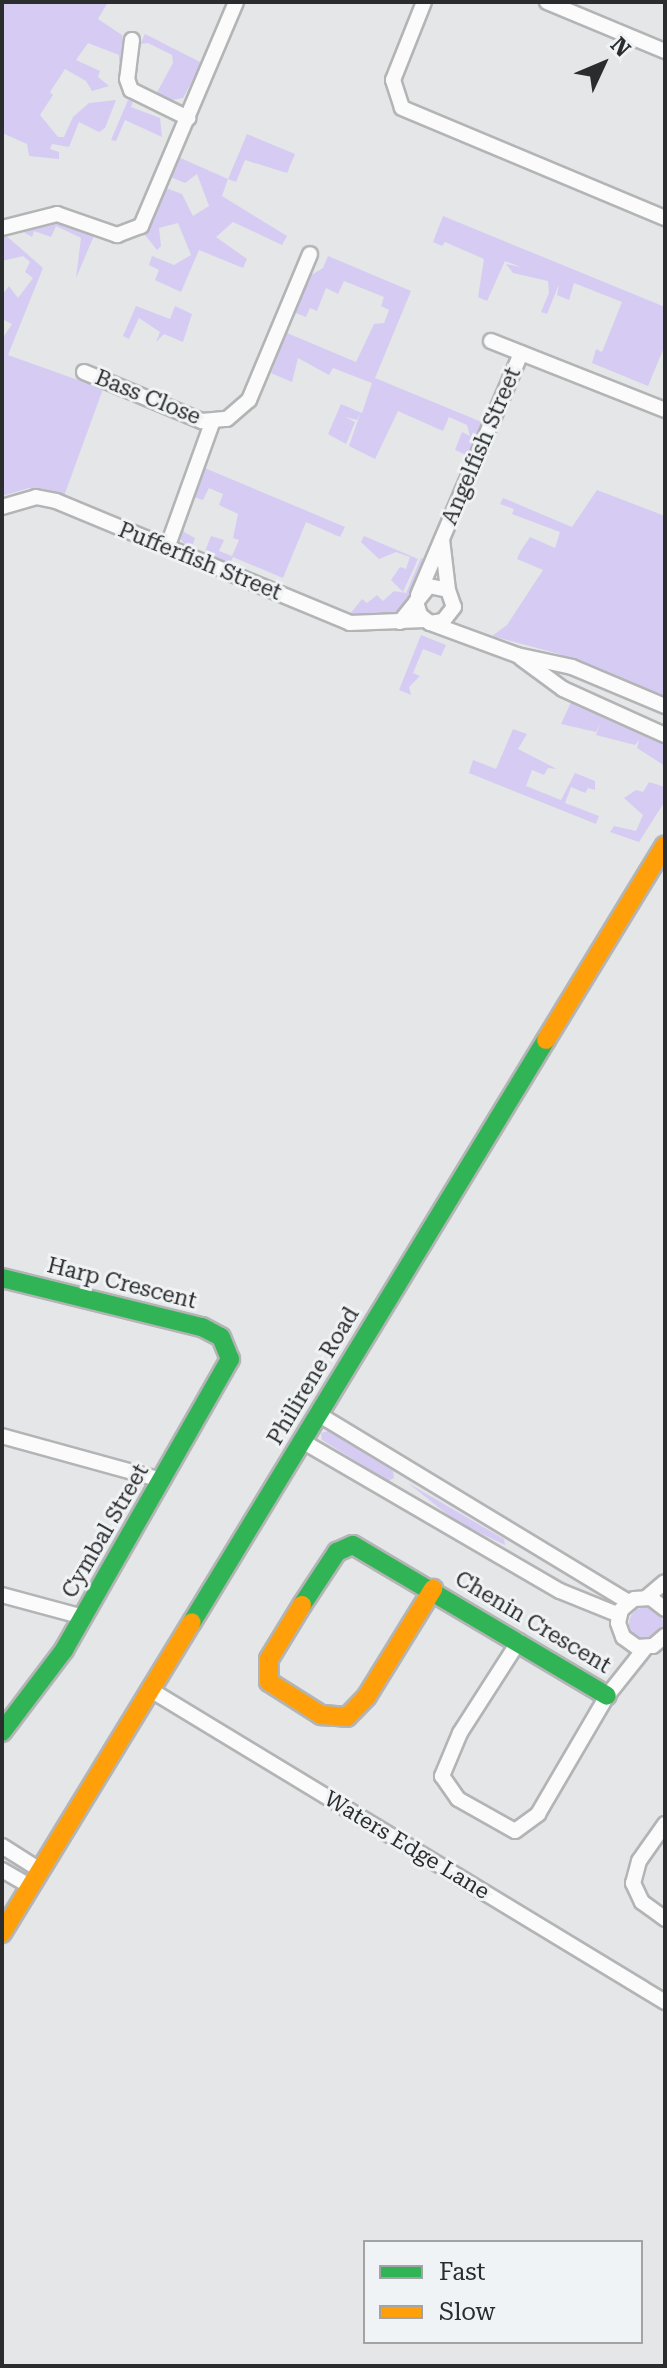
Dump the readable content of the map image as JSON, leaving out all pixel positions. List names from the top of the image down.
{
  "streets": {
    "street": [
      "Bass Close",
      "Angelfish Street",
      "Pufferfish Street",
      "Harp Crescent",
      "Philirene Road",
      "Cymbal Street",
      "Chenin Crescent",
      "Waters Edge Lane"
    ]
  },
  "crossings": [
    ["Angelfish Street", "Pufferfish Street"],
    ["Harp Crescent", "Cymbal Street"],
    ["Philirene Road", "Waters Edge Lane"]
  ],
  "legend": ["Fast", "Slow"],
  "north": "top right"
}
